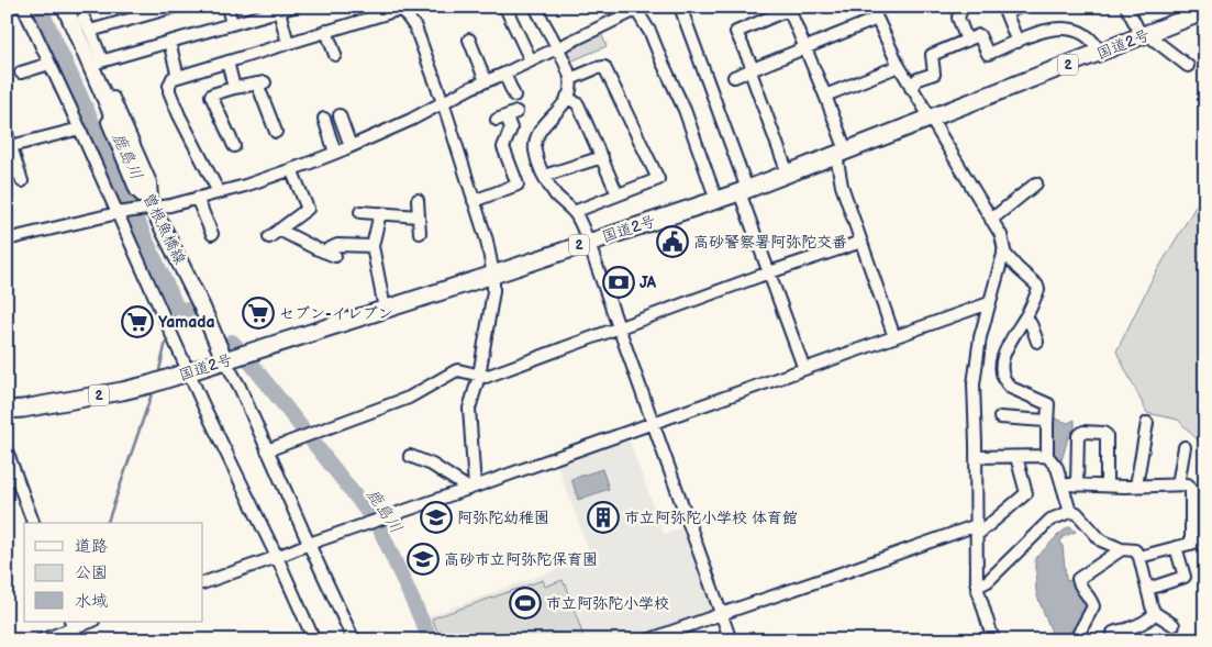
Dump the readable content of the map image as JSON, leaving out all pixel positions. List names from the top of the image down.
{
  "streets": {
    "highway": ["国道2号", "2"],
    "main road": ["曽根魚橋線"]
  },
  "crossings": [
    ["国道2号", "曽根魚橋線"]
  ],
  "water": ["鹿島川"],
  "places": {
    "public building": ["高砂警察署阿弥陀交番"],
    "bank": ["JA"],
    "supermarket": ["セブン-イレブン", "Yamada"],
    "school or university": ["阿弥陀幼稚園", "高砂市立阿弥陀保育園"],
    "building": ["市立阿弥陀小学校 体育館"],
    "sports": ["市立阿弥陀小学校"]
  },
  "legend": ["道路", "公園", "水域"]
}
